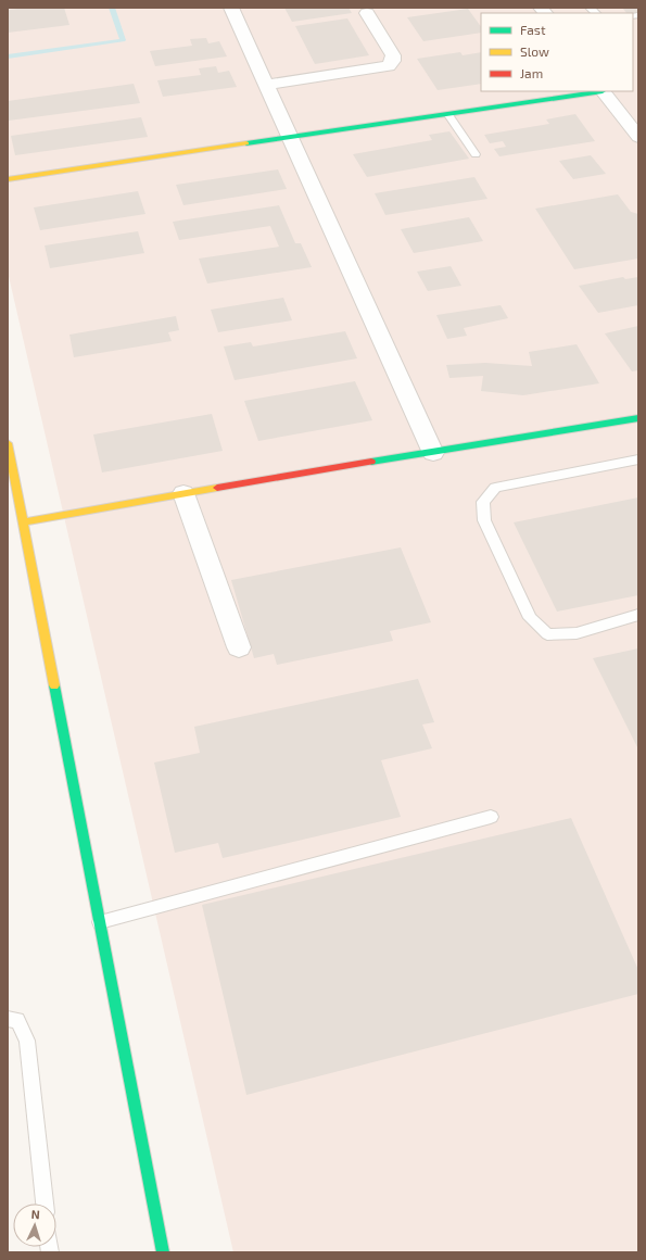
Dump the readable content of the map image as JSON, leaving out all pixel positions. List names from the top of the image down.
{
  "legend": ["Fast", "Slow", "Jam"],
  "north": "top"
}
